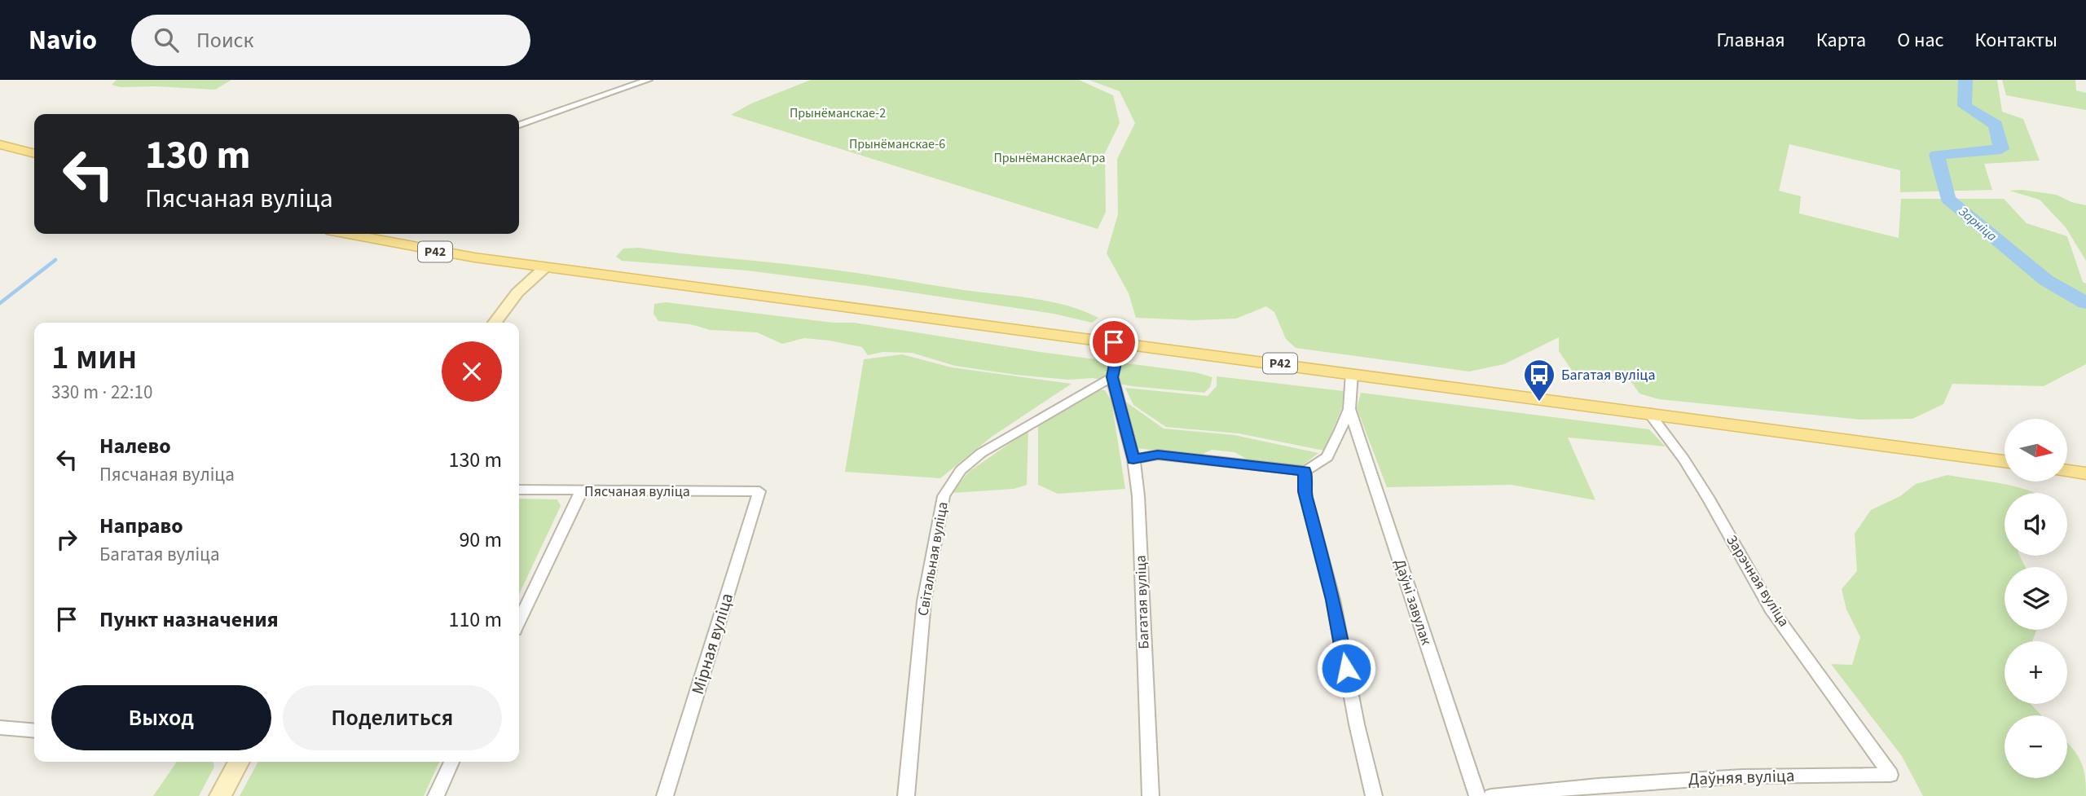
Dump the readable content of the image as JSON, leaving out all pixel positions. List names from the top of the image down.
{
  "streets": {
    "main road": ["Р42"],
    "street": [
      "Пясчаная вуліца",
      "Світальная вуліца",
      "Зарэчная вуліца",
      "Багатая вуліца",
      "Даўні завулак",
      "Мірная вуліца",
      "Даўняя вуліца"
    ]
  },
  "crossings": [
    ["Р42", "Зарэчная вуліца"],
    ["Р42", "Багатая вуліца"],
    ["Пясчаная вуліца", "Мірная вуліца"],
    ["Світальная вуліца", "Багатая вуліца"],
    ["Зарэчная вуліца", "Даўняя вуліца"]
  ],
  "water": ["Зарніца"],
  "parks": ["Прынёманскае-2", "Прынёманскае-6", "ПрынёманскаеАгра"],
  "places": {
    "bus stop": ["Багатая вуліца"]
  },
  "north": "right",
  "page": {
    "header": "Navio",
    "search": "Поиск",
    "nav": [
      "Главная",
      "Карта",
      "О нас",
      "Контакты"
    ],
    "turn": ["130 m", "Пясчаная вуліца"],
    "heading": ["1 мин", "330 m · 22:10"],
    "map_buttons": ["+", "−"],
    "list": [
      {
        "name": "Налево",
        "note": "Пясчаная вуліца",
        "value": "130 m"
      },
      {
        "name": "Направо",
        "note": "Багатая вуліца",
        "value": "90 m"
      },
      {
        "name": "Пункт назначения",
        "value": "110 m"
      }
    ],
    "buttons": ["Выход", "Поделиться"]
  }
}
